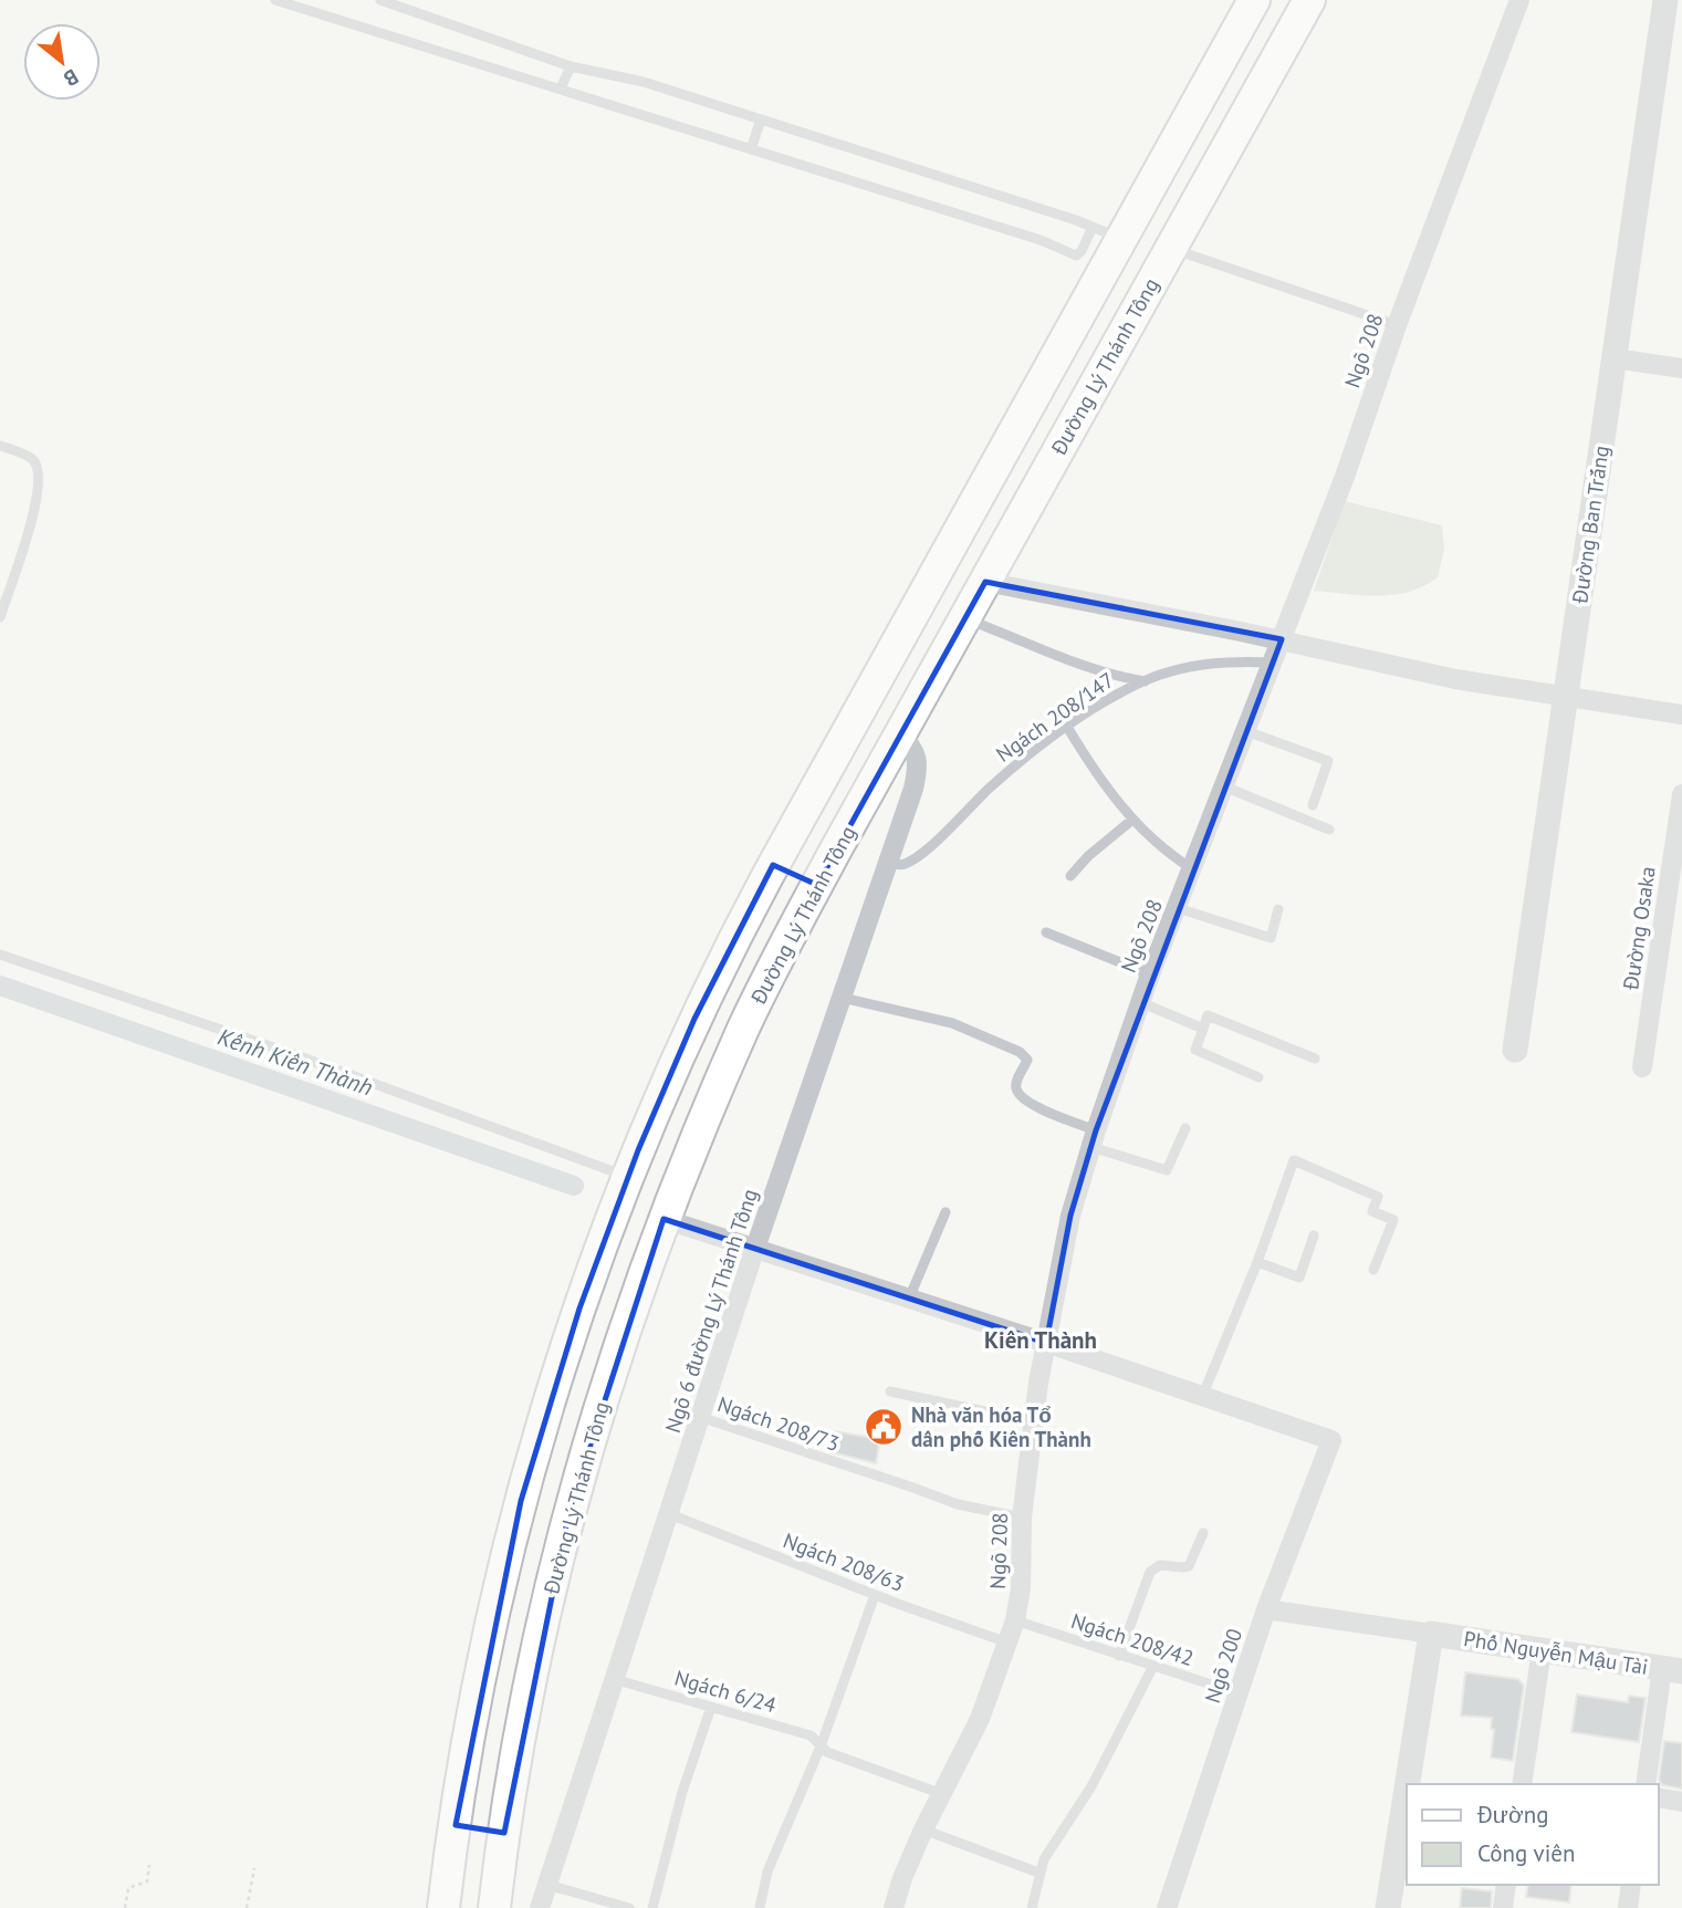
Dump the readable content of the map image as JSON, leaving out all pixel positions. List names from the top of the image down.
{
  "streets": {
    "main road": ["Đường Lý Thánh Tông"],
    "street": [
      "Ngõ 208",
      "Đường Ban Trắng",
      "Đường Osaka",
      "Ngõ 6 đường Lý Thánh Tông",
      "Phố Nguyễn Mậu Tài",
      "Ngõ 200"
    ],
    "lane": [
      "Ngách 208/147",
      "Ngách 208/73",
      "Ngách 208/63",
      "Ngách 208/42",
      "Ngách 6/24"
    ]
  },
  "crossings": [
    ["Ngõ 208", "Ngách 208/147"],
    ["Ngõ 208", "Ngách 208/73"],
    ["Ngõ 208", "Ngách 208/63"],
    ["Ngõ 208", "Ngách 208/42"],
    ["Ngõ 208", "Ngách 6/24"],
    ["Đường Lý Thánh Tông", "Ngõ 6 đường Lý Thánh Tông"],
    ["Ngách 208/147", "Ngõ 6 đường Lý Thánh Tông"],
    ["Ngõ 6 đường Lý Thánh Tông", "Ngách 208/73"],
    ["Ngõ 6 đường Lý Thánh Tông", "Ngách 208/63"],
    ["Ngõ 6 đường Lý Thánh Tông", "Ngách 6/24"],
    ["Ngách 208/42", "Ngõ 200"]
  ],
  "districts": ["Kiên Thành"],
  "water": ["Kênh Kiên Thành"],
  "places": {
    "public building": ["Nhà văn hóa Tổ dân phố Kiên Thành"]
  },
  "legend": ["Đường", "Công viên"],
  "north": "bottom right"
}
